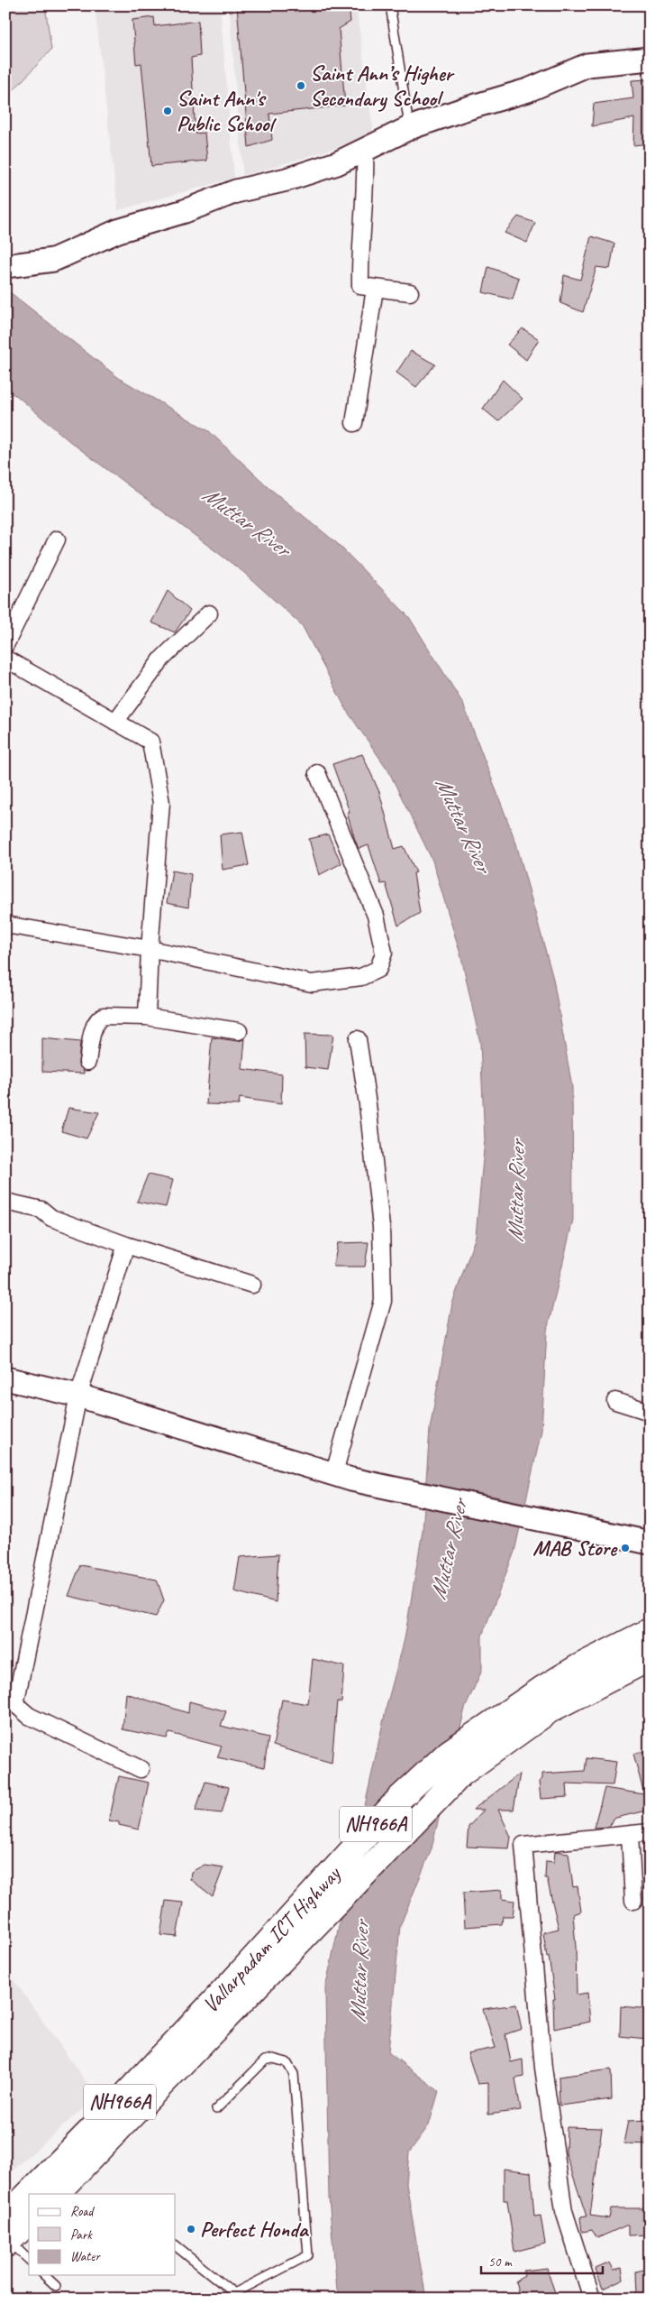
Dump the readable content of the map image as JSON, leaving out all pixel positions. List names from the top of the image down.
{
  "streets": {
    "highway": ["NH966A", "Vallarpadam ICT Highway"]
  },
  "water": ["Muttar River"],
  "places": [
    "Saint Ann’s Higher Secondary School",
    "Saint Ann's Public School",
    "MAB Store",
    "Perfect Honda"
  ],
  "legend": ["Road", "Park", "Water"],
  "scale_bar": "50 m"
}
